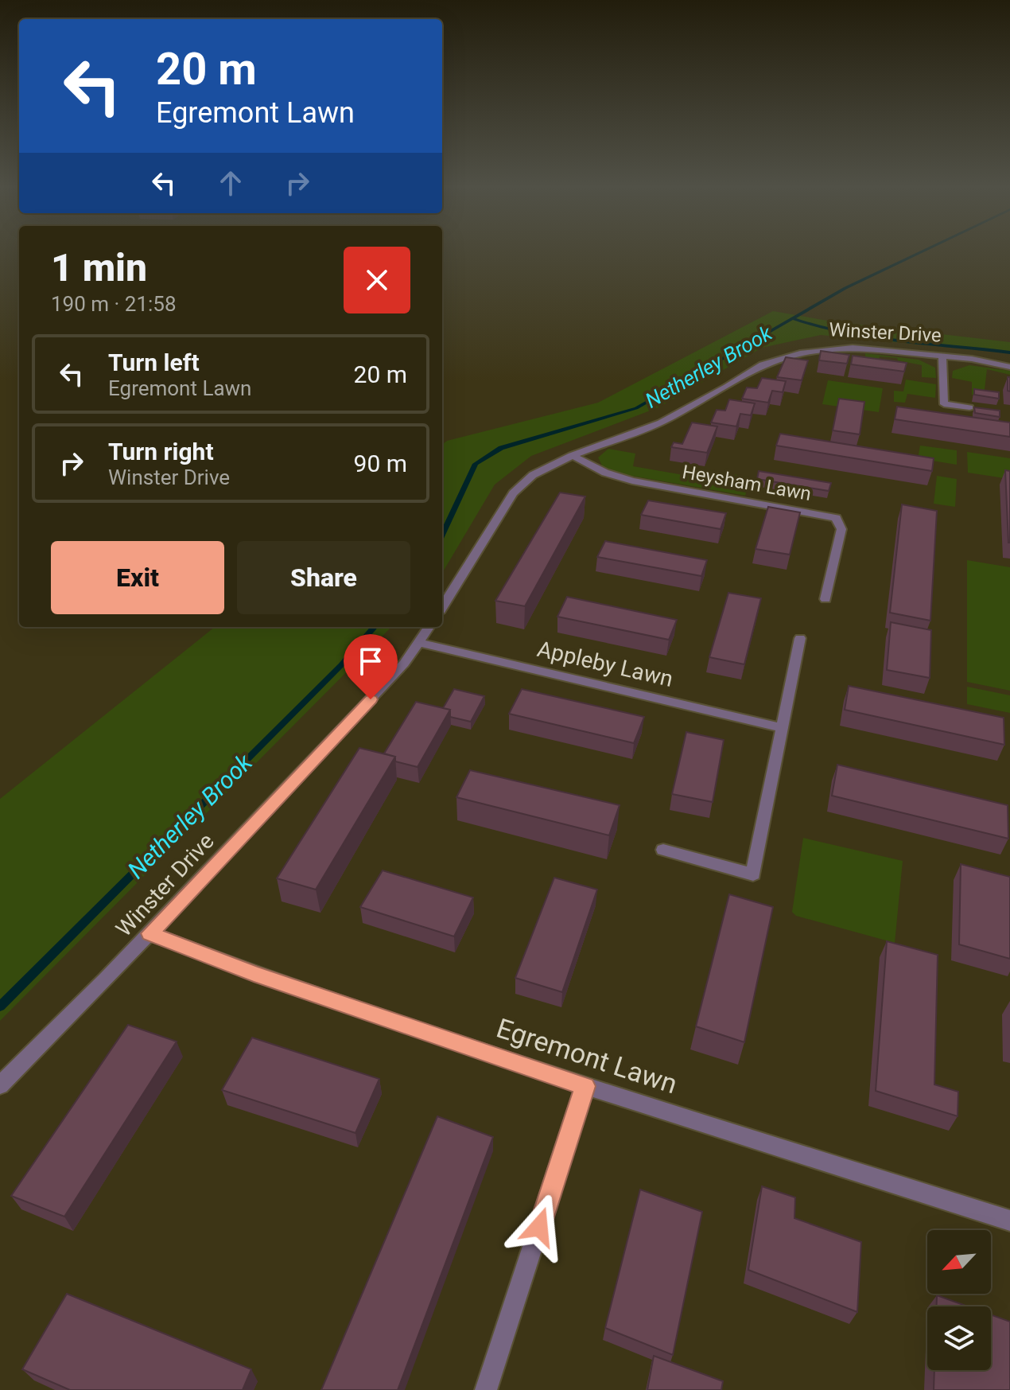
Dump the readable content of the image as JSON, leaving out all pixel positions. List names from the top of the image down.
{
  "streets": {
    "street": [
      "Winster Drive",
      "Heysham Lawn",
      "Appleby Lawn",
      "Egremont Lawn"
    ]
  },
  "crossings": [
    ["Winster Drive", "Heysham Lawn"],
    ["Winster Drive", "Appleby Lawn"],
    ["Winster Drive", "Egremont Lawn"]
  ],
  "water": ["Netherley Brook"],
  "north": "bottom left",
  "page": {
    "turn": ["20 m", "Egremont Lawn"],
    "heading": ["1 min", "190 m · 21:58"],
    "list": [
      {
        "name": "Turn left",
        "note": "Egremont Lawn",
        "value": "20 m"
      },
      {
        "name": "Turn right",
        "note": "Winster Drive",
        "value": "90 m"
      }
    ],
    "buttons": ["Exit", "Share"]
  }
}
